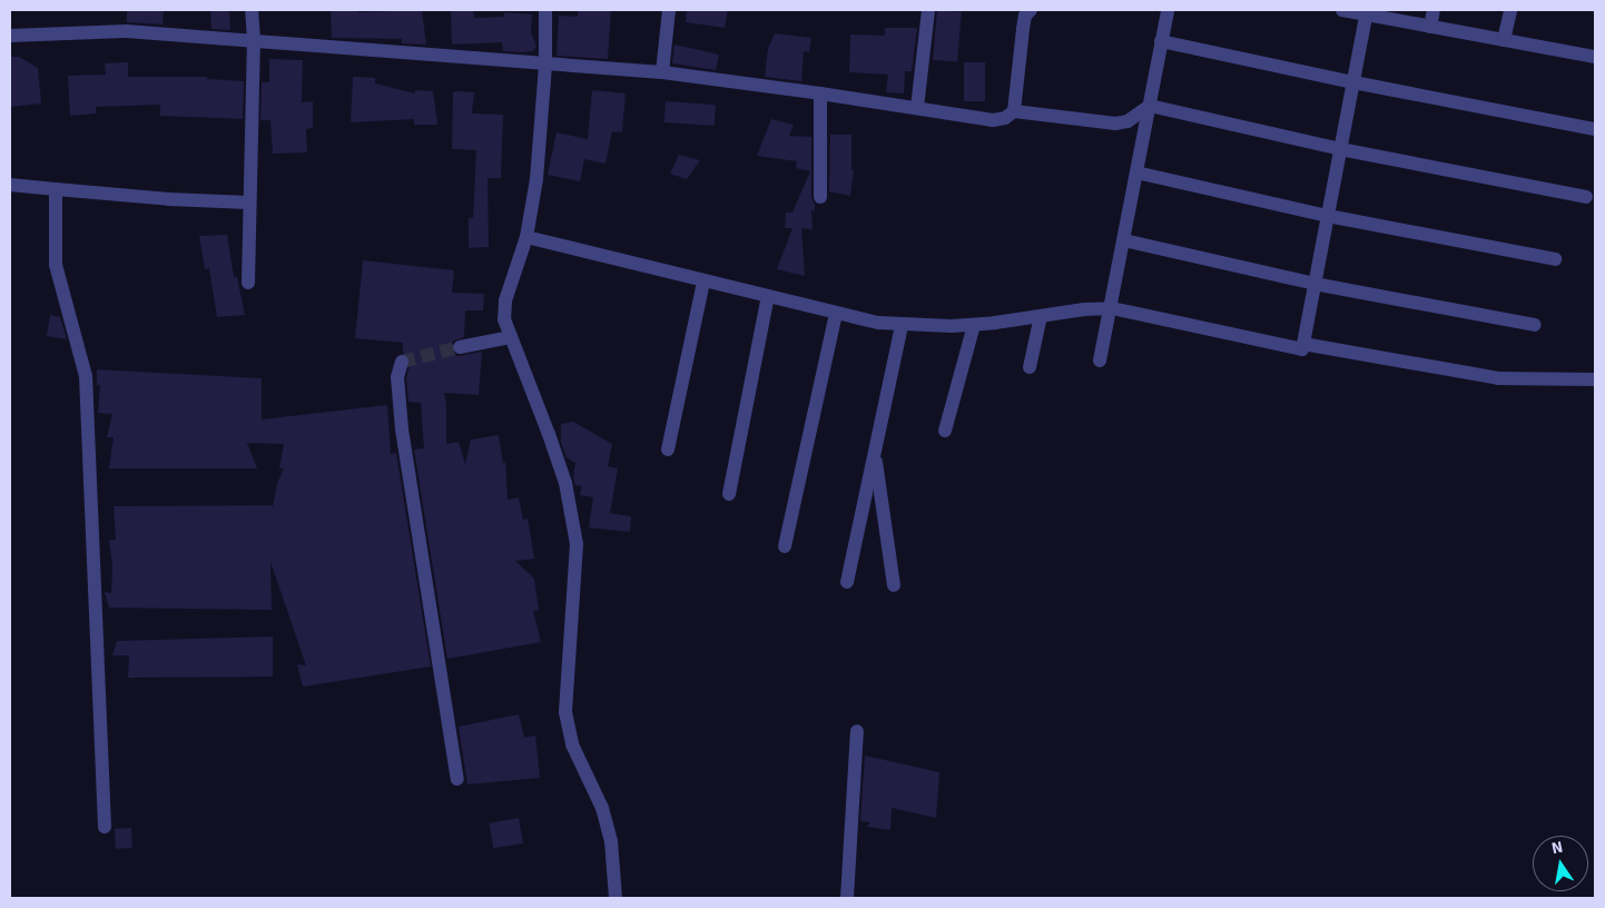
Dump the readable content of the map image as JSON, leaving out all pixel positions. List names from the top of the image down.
{
  "north": "top"
}
